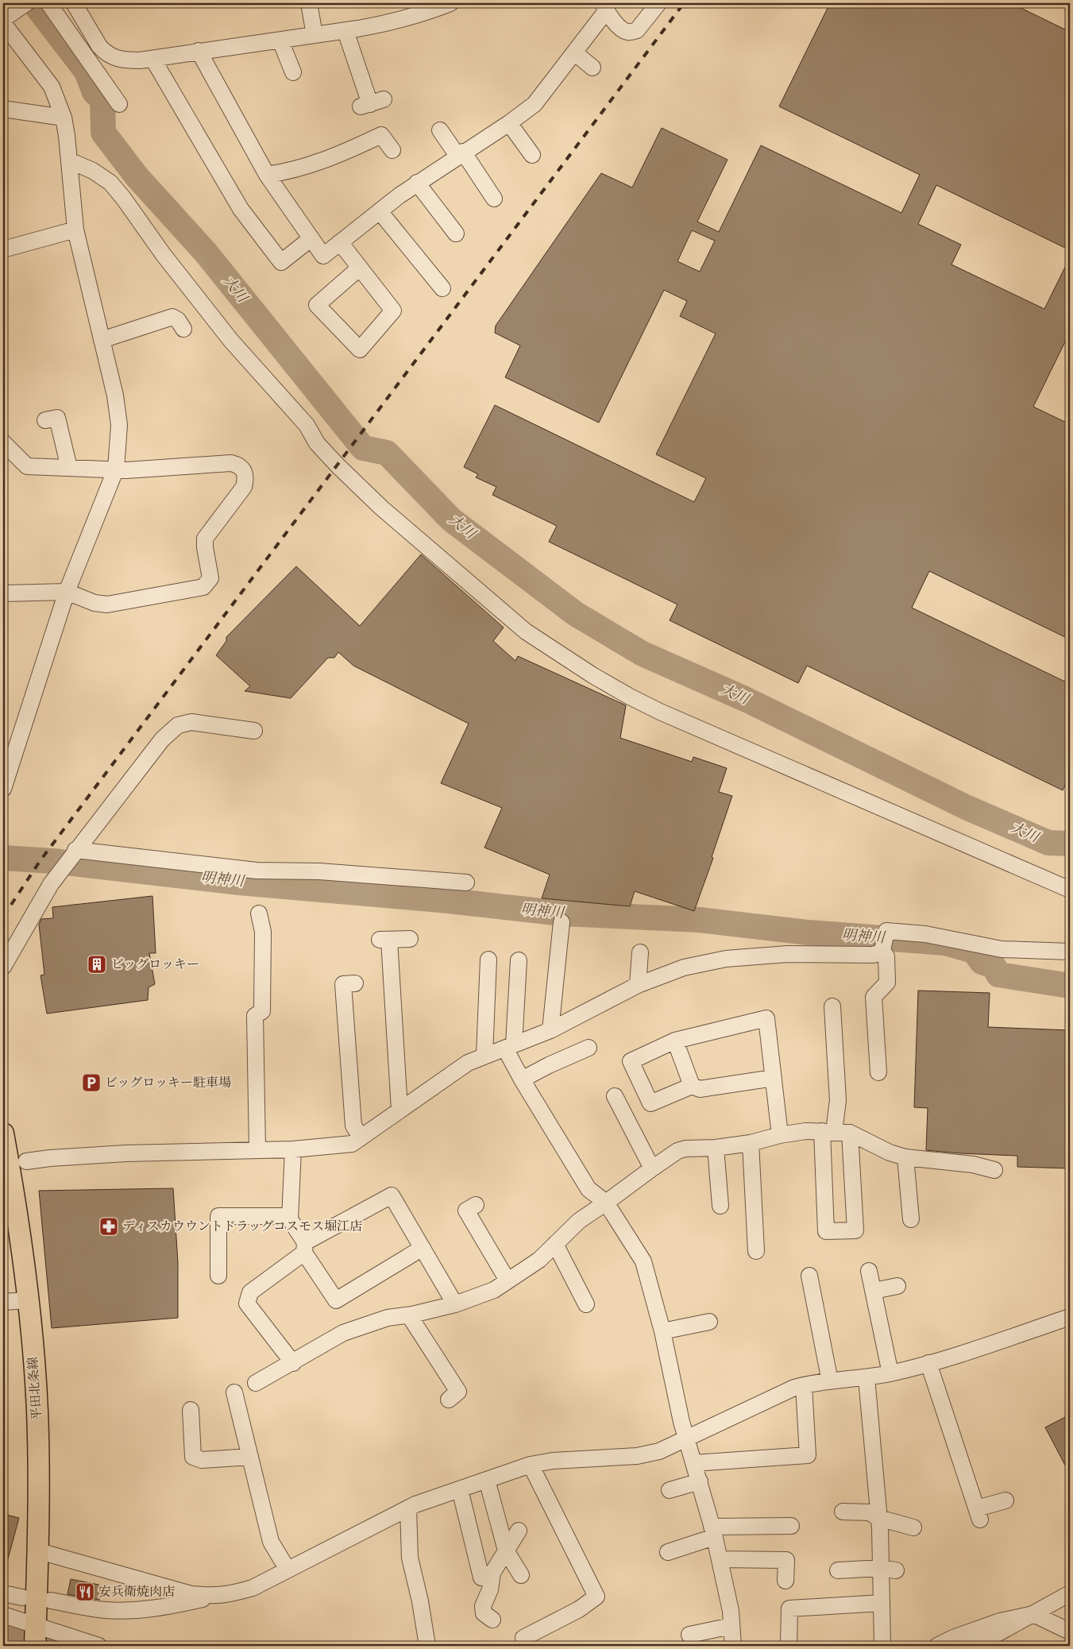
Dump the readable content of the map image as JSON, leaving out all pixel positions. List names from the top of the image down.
{
  "streets": {
    "main road": ["平田北条線"]
  },
  "water": ["大川", "明神川"],
  "places": {
    "building": ["ビッグロッキー"],
    "parking": ["ビッグロッキー駐車場"],
    "pharmacy": ["ディスカウウントドラッグコスモス堀江店"],
    "restaurant": ["安兵衛焼肉店"]
  }
}
